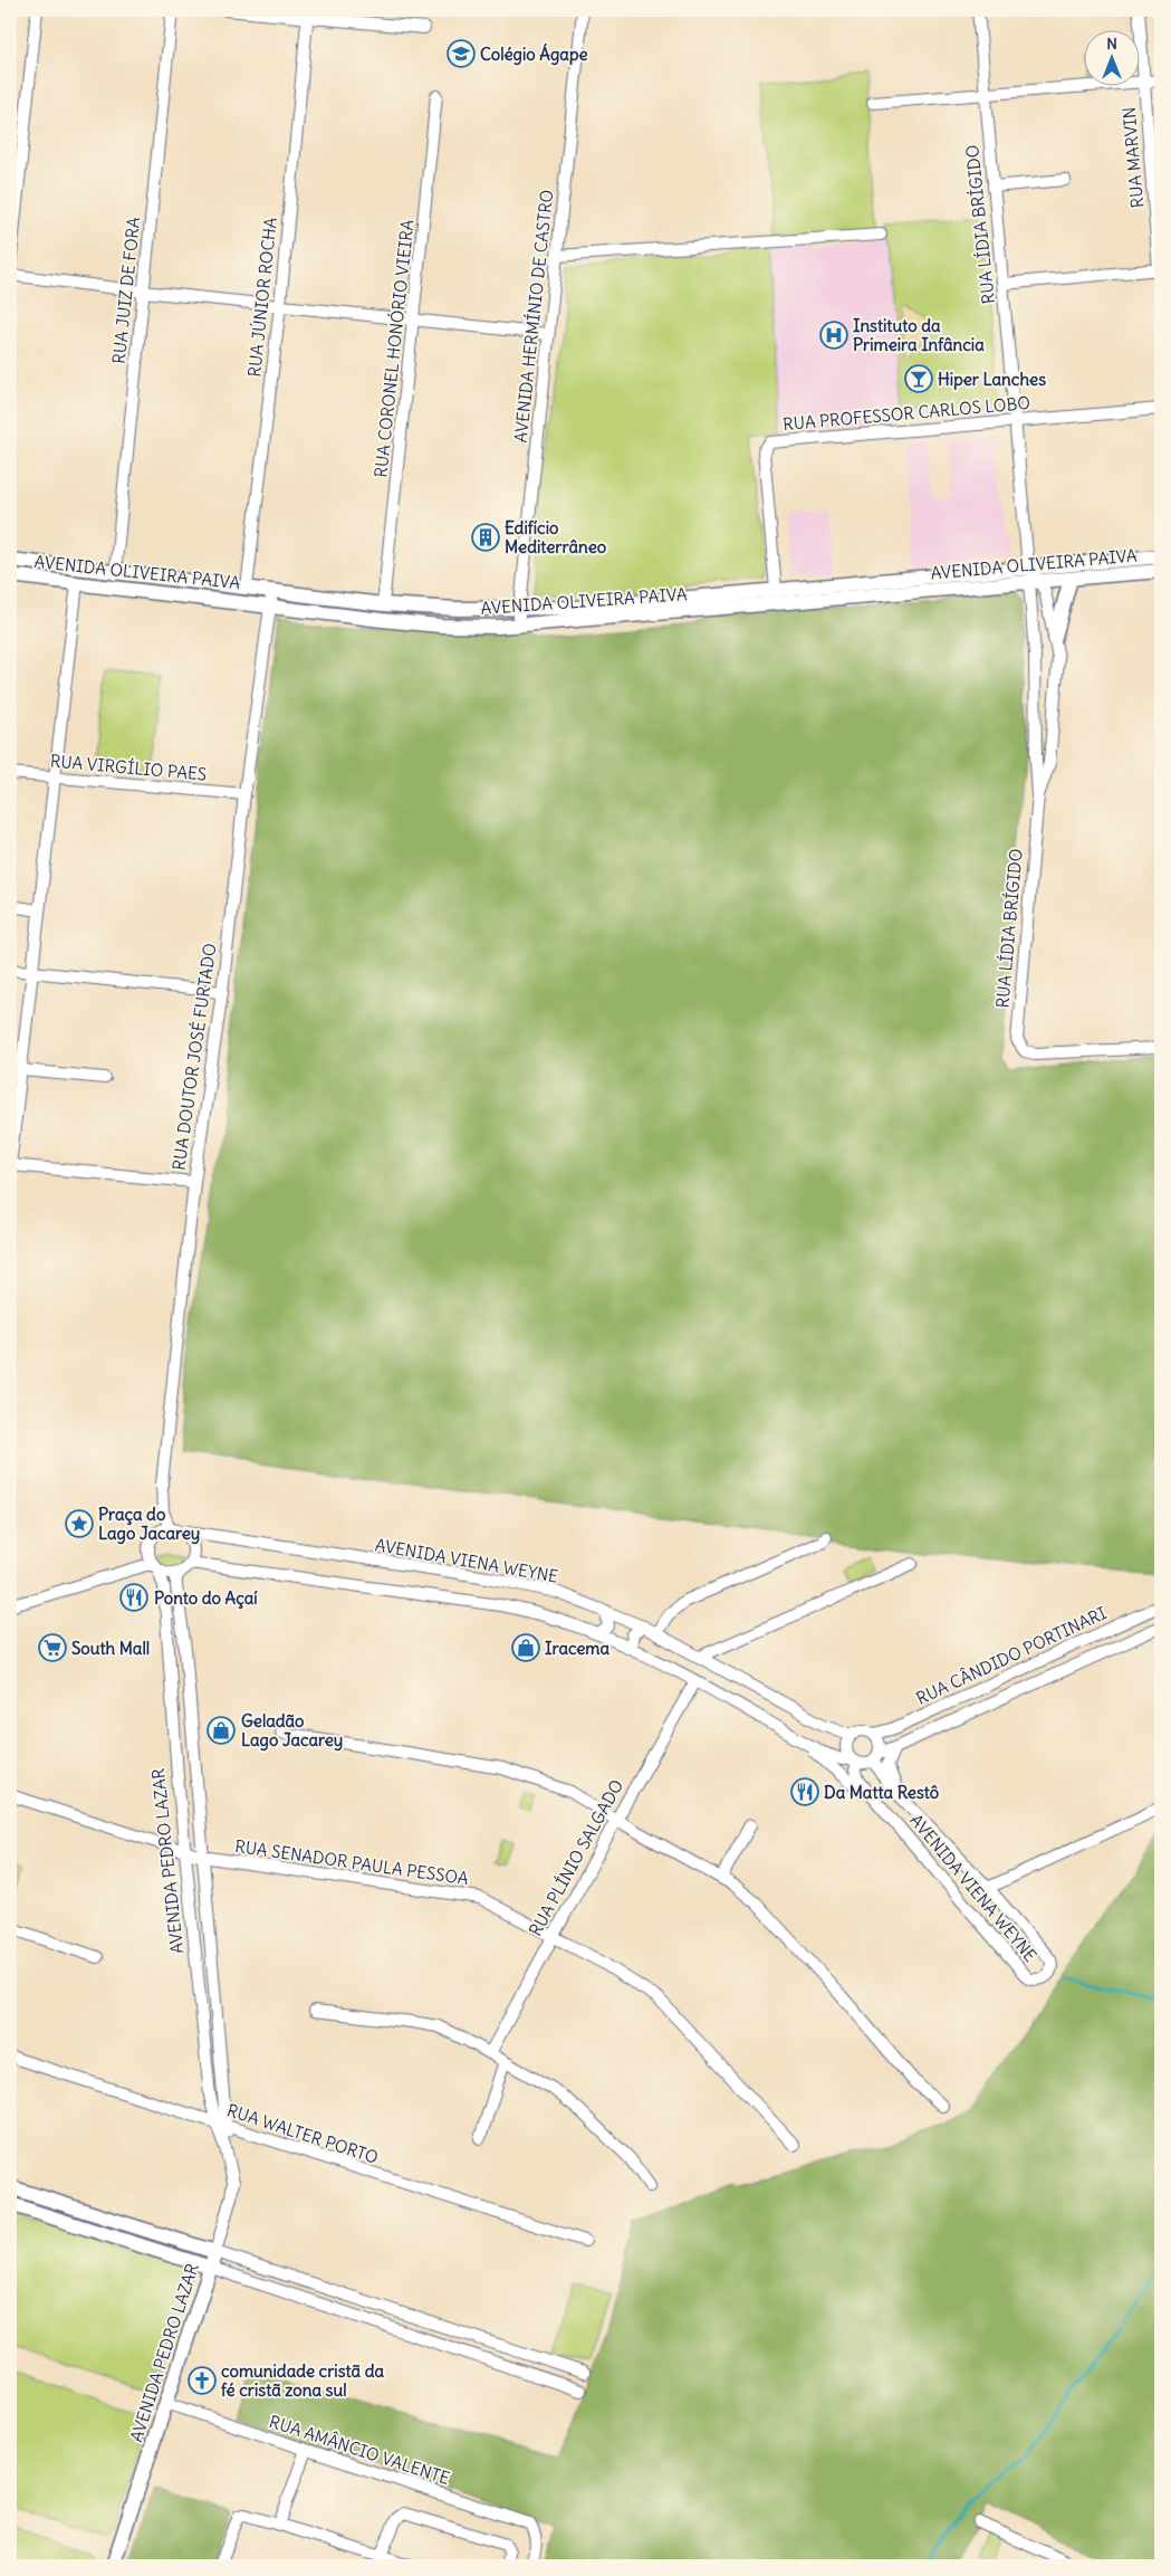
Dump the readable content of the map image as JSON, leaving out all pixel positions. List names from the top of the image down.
{
  "streets": {
    "main road": ["AVENIDA OLIVEIRA PAIVA", "AVENIDA PEDRO LAZAR"],
    "street": [
      "RUA MARVIN",
      "RUA LÍDIA BRÍGIDO",
      "RUA JUIZ DE FORA",
      "RUA JÚNIOR ROCHA",
      "AVENIDA HERMÍNIO DE CASTRO",
      "RUA CORONEL HONÓRIO VIEIRA",
      "RUA PROFESSOR CARLOS LOBO",
      "RUA VIRGÍLIO PAES",
      "RUA DOUTOR JOSÉ FURTADO",
      "AVENIDA VIENA WEYNE",
      "RUA CÂNDIDO PORTINARI",
      "RUA PLÍNIO SALGADO",
      "RUA SENADOR PAULA PESSOA",
      "RUA WALTER PORTO",
      "RUA AMÂNCIO VALENTE"
    ]
  },
  "crossings": [
    ["RUA LÍDIA BRÍGIDO", "RUA PROFESSOR CARLOS LOBO"],
    ["RUA LÍDIA BRÍGIDO", "AVENIDA OLIVEIRA PAIVA"],
    ["RUA JUIZ DE FORA", "AVENIDA OLIVEIRA PAIVA"],
    ["RUA JÚNIOR ROCHA", "AVENIDA OLIVEIRA PAIVA"],
    ["AVENIDA HERMÍNIO DE CASTRO", "AVENIDA OLIVEIRA PAIVA"],
    ["RUA CORONEL HONÓRIO VIEIRA", "AVENIDA OLIVEIRA PAIVA"],
    ["RUA PROFESSOR CARLOS LOBO", "AVENIDA OLIVEIRA PAIVA"],
    ["AVENIDA OLIVEIRA PAIVA", "RUA DOUTOR JOSÉ FURTADO"],
    ["RUA VIRGÍLIO PAES", "RUA DOUTOR JOSÉ FURTADO"],
    ["RUA DOUTOR JOSÉ FURTADO", "AVENIDA VIENA WEYNE"],
    ["RUA DOUTOR JOSÉ FURTADO", "AVENIDA PEDRO LAZAR"],
    ["AVENIDA VIENA WEYNE", "RUA CÂNDIDO PORTINARI"],
    ["AVENIDA VIENA WEYNE", "AVENIDA PEDRO LAZAR"],
    ["RUA PLÍNIO SALGADO", "RUA SENADOR PAULA PESSOA"],
    ["AVENIDA PEDRO LAZAR", "RUA SENADOR PAULA PESSOA"],
    ["AVENIDA PEDRO LAZAR", "RUA WALTER PORTO"],
    ["AVENIDA PEDRO LAZAR", "RUA AMÂNCIO VALENTE"]
  ],
  "places": {
    "school or university": ["Colégio Ágape"],
    "hospital": ["Instituto da Primeira Infância"],
    "bar": ["Hiper Lanches"],
    "building": ["Edifício Mediterrâneo"],
    "place": ["Praça do Lago Jacarey"],
    "restaurant": ["Ponto do Açaí", "Da Matta Restô"],
    "supermarket": ["South Mall"],
    "shop": ["Iracema", "Geladão Lago Jacarey"],
    "church": ["comunidade cristã da fé cristã zona sul"]
  },
  "north": "top"
}
